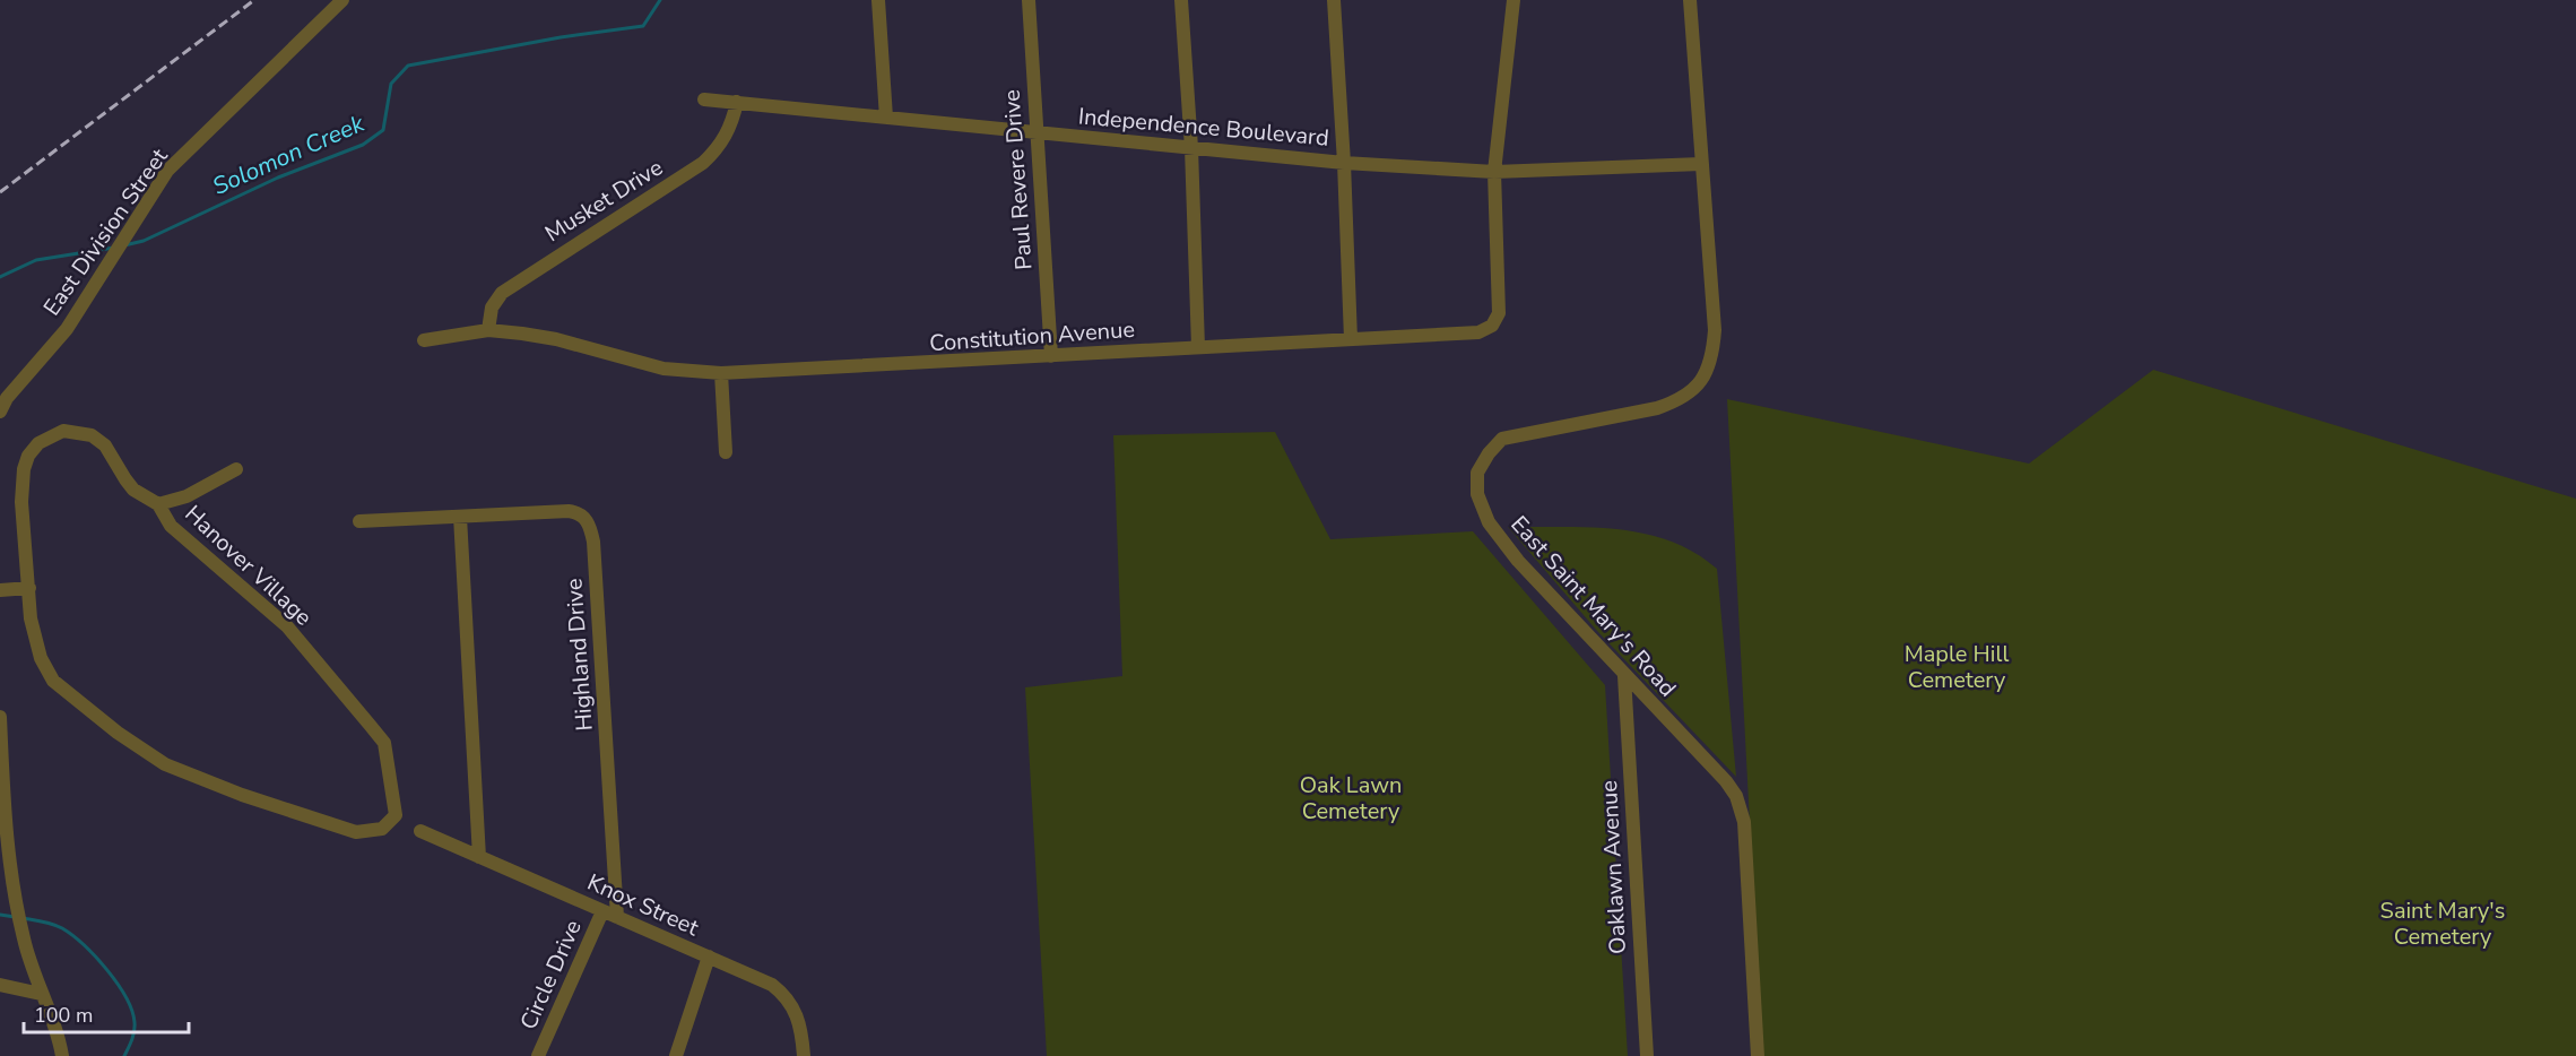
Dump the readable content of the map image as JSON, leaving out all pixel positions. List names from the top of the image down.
{
  "streets": {
    "street": [
      "Independence Boulevard",
      "Paul Revere Drive",
      "Musket Drive",
      "East Division Street",
      "Constitution Avenue",
      "Hanover Village",
      "East Saint Mary's Road",
      "Highland Drive",
      "Oaklawn Avenue",
      "Knox Street",
      "Circle Drive"
    ]
  },
  "crossings": [
    ["Independence Boulevard", "Paul Revere Drive"],
    ["Independence Boulevard", "Musket Drive"],
    ["Independence Boulevard", "Constitution Avenue"],
    ["Independence Boulevard", "East Saint Mary's Road"],
    ["Paul Revere Drive", "Constitution Avenue"],
    ["Musket Drive", "Constitution Avenue"],
    ["East Saint Mary's Road", "Oaklawn Avenue"],
    ["Highland Drive", "Knox Street"],
    ["Knox Street", "Circle Drive"]
  ],
  "water": ["Solomon Creek"],
  "parks": ["Maple Hill Cemetery", "Oak Lawn Cemetery", "Saint Mary's Cemetery"],
  "scale_bar": "100 m"
}
